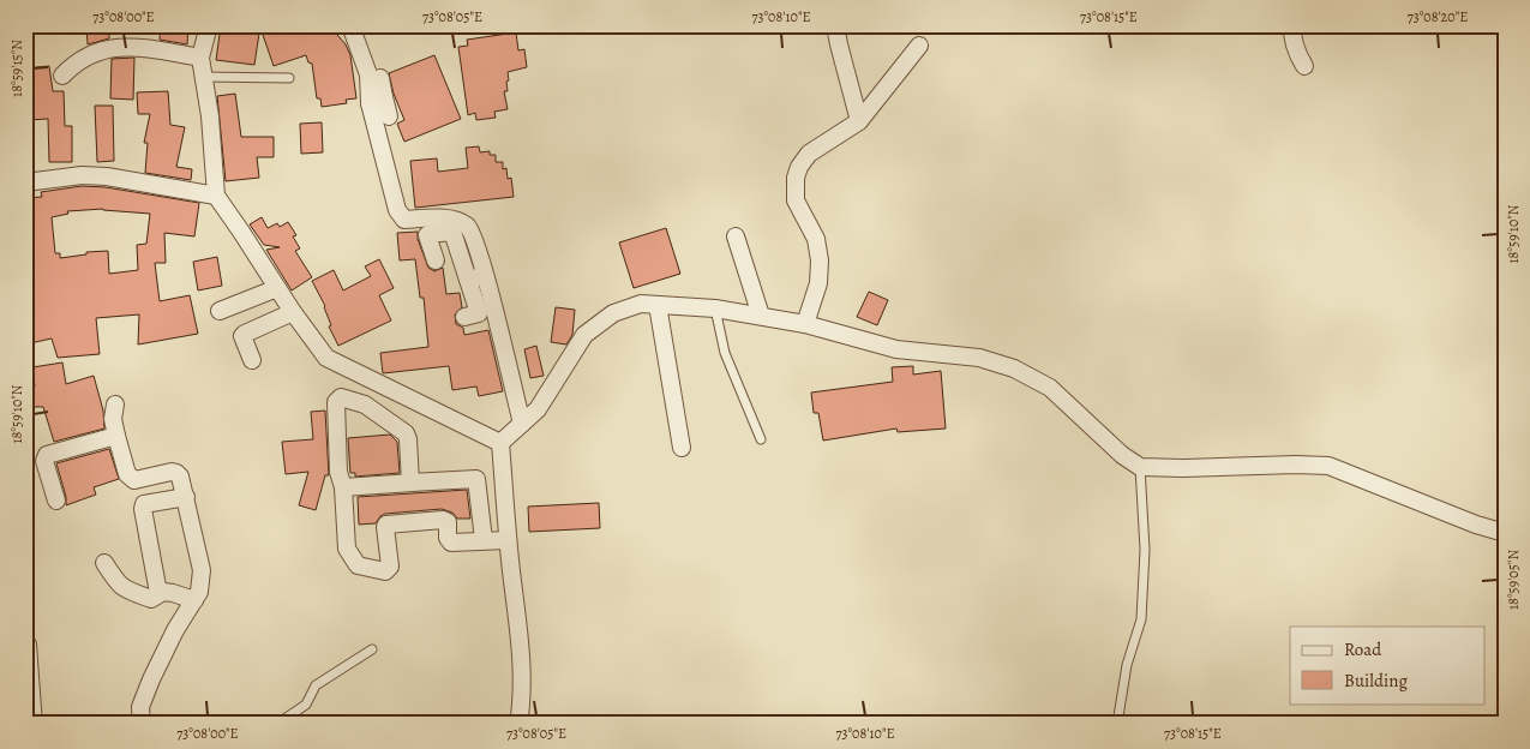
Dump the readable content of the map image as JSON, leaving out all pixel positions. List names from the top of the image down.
{
  "legend": ["Road", "Building"],
  "coordinates": [
    "73°08'00\"E",
    "73°08'05\"E",
    "73°08'10\"E",
    "73°08'15\"E",
    "73°08'20\"E",
    "18°59'15\"N",
    "18°59'10\"N",
    "18°59'05\"N"
  ]
}
